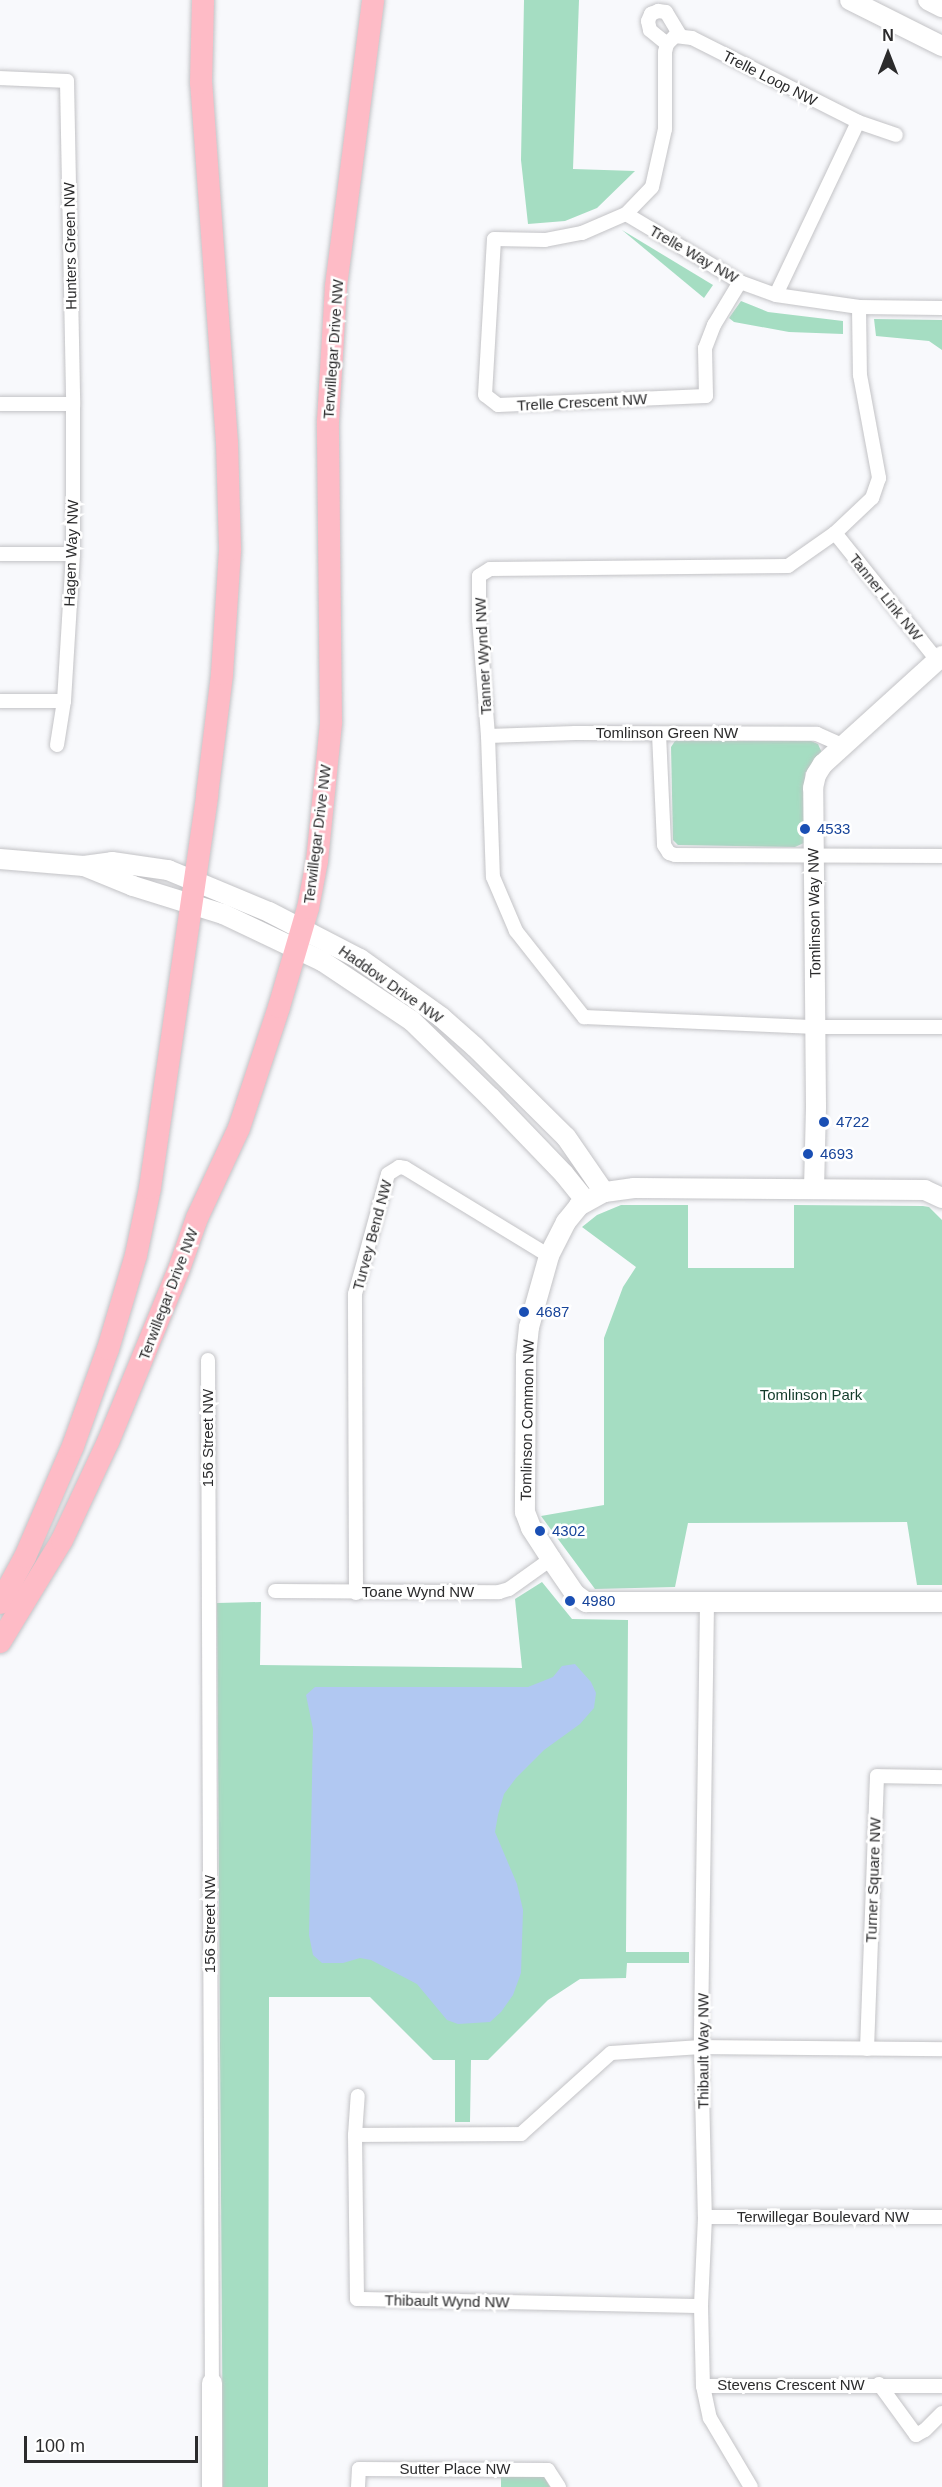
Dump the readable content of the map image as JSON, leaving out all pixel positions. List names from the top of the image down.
{
  "streets": {
    "main road": ["Terwillegar Drive NW"],
    "street": [
      "Trelle Loop NW",
      "Hunters Green NW",
      "Trelle Way NW",
      "Trelle Crescent NW",
      "Hagen Way NW",
      "Tanner Link NW",
      "Tanner Wynd NW",
      "Tomlinson Green NW",
      "Tomlinson Way NW",
      "Haddow Drive NW",
      "Turvey Bend NW",
      "Tomlinson Common NW",
      "156 Street NW",
      "Toane Wynd NW",
      "Turner Square NW",
      "Thibault Way NW",
      "Terwillegar Boulevard NW",
      "Thibault Wynd NW",
      "Stevens Crescent NW",
      "Sutter Place NW"
    ]
  },
  "crossings": [
    ["Hunters Green NW", "Hagen Way NW"],
    ["Trelle Way NW", "Trelle Crescent NW"],
    ["Trelle Way NW", "Tanner Wynd NW"],
    ["Terwillegar Drive NW", "Haddow Drive NW"],
    ["Tanner Link NW", "Tanner Wynd NW"],
    ["Tanner Link NW", "Tomlinson Way NW"],
    ["Tanner Wynd NW", "Tomlinson Green NW"],
    ["Tanner Wynd NW", "Tomlinson Way NW"],
    ["Tomlinson Green NW", "Tomlinson Way NW"],
    ["Tomlinson Way NW", "Tomlinson Common NW"],
    ["Haddow Drive NW", "Tomlinson Common NW"],
    ["Turvey Bend NW", "Tomlinson Common NW"],
    ["Turvey Bend NW", "Toane Wynd NW"],
    ["Tomlinson Common NW", "Toane Wynd NW"],
    ["Tomlinson Common NW", "Thibault Way NW"],
    ["Thibault Way NW", "Terwillegar Boulevard NW"],
    ["Thibault Way NW", "Thibault Wynd NW"],
    ["Thibault Way NW", "Stevens Crescent NW"]
  ],
  "parks": ["Tomlinson Park"],
  "places": [
    "4533",
    "4722",
    "4693",
    "4687",
    "4302",
    "4980"
  ],
  "scale_bar": "100 m",
  "north": "top"
}
